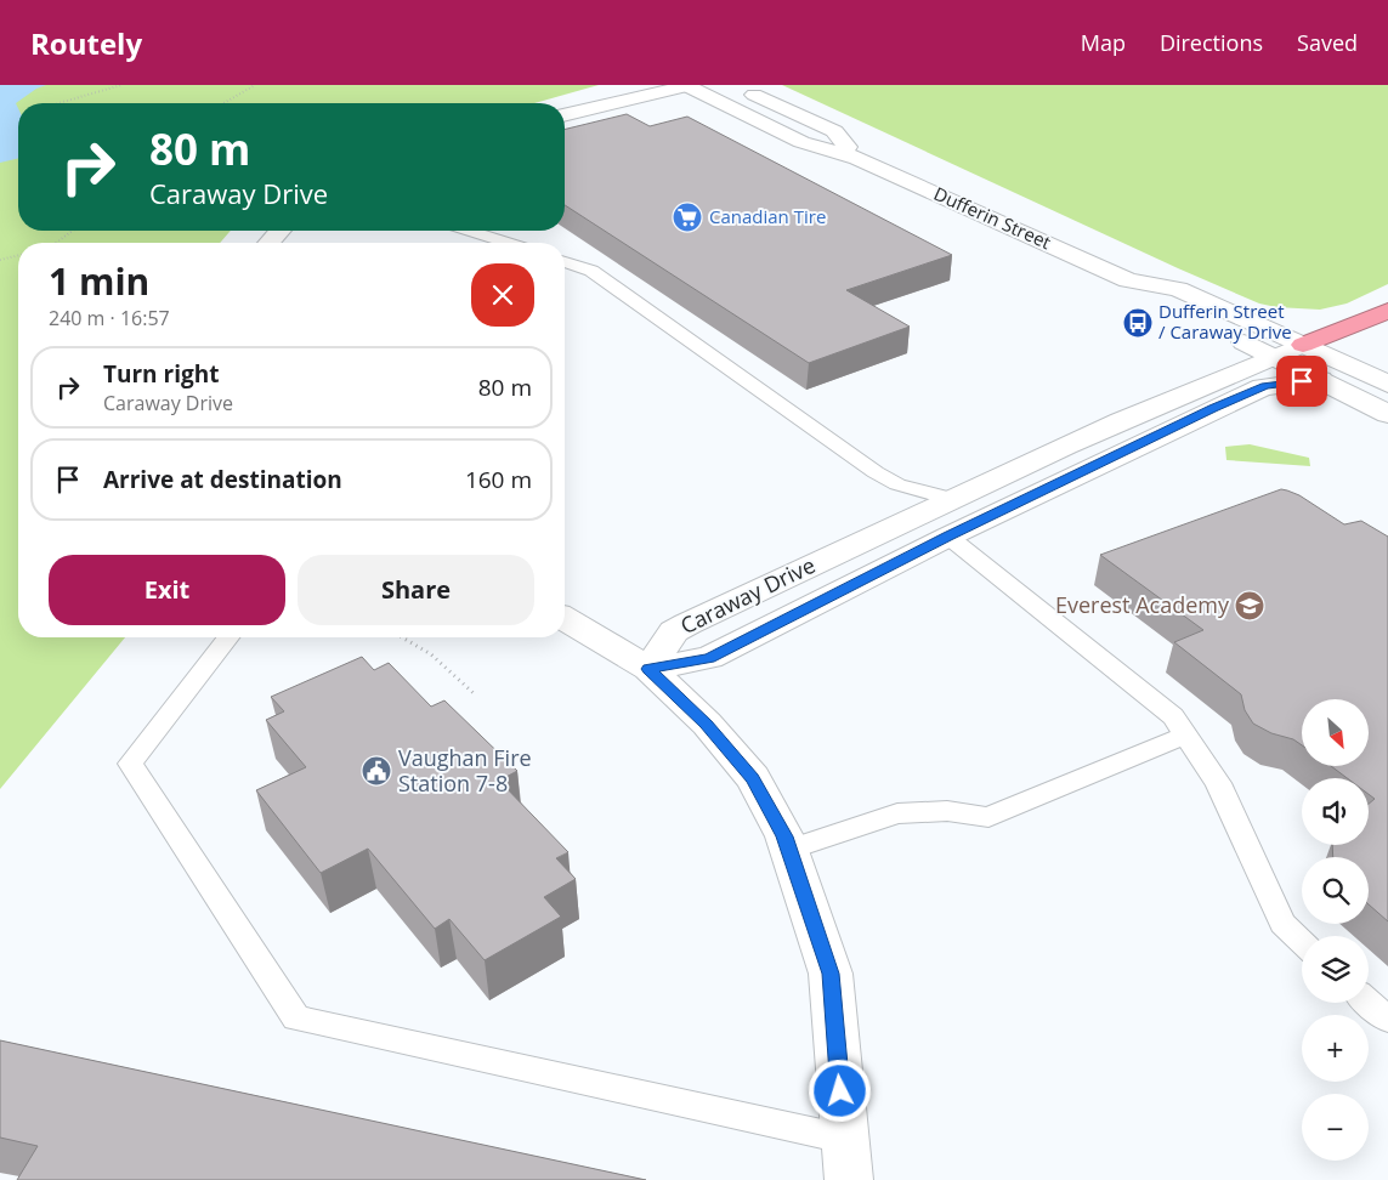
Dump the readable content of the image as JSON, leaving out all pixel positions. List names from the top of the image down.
{
  "streets": {
    "street": ["Dufferin Street", "Caraway Drive"]
  },
  "crossings": [
    ["Dufferin Street", "Caraway Drive"]
  ],
  "places": {
    "supermarket": ["Canadian Tire"],
    "bus stop": ["Dufferin Street / Caraway Drive"],
    "school or university": ["Everest Academy"],
    "public building": ["Vaughan Fire Station 7-8"]
  },
  "north": "bottom right",
  "page": {
    "header": "Routely",
    "nav": ["Map", "Directions", "Saved"],
    "turn": ["80 m", "Caraway Drive"],
    "heading": ["1 min", "240 m · 16:57"],
    "list": [
      {
        "name": "Turn right",
        "note": "Caraway Drive",
        "value": "80 m"
      },
      {
        "name": "Arrive at destination",
        "value": "160 m"
      }
    ],
    "buttons": ["Exit", "Share"],
    "map_buttons": ["+", "−"]
  }
}
